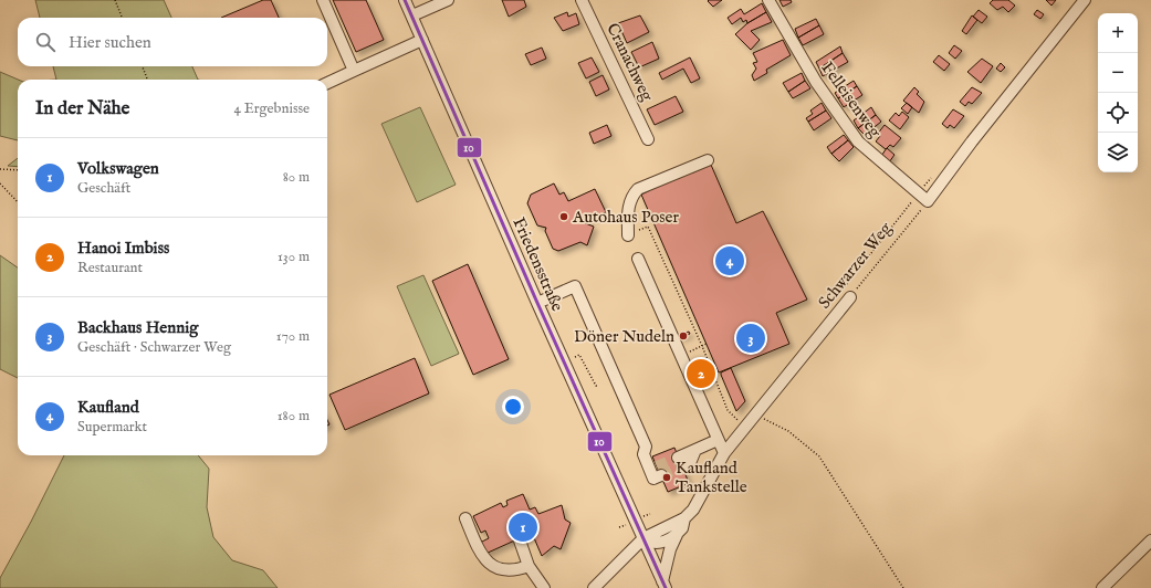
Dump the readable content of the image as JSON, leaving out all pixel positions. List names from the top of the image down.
{
  "streets": {
    "street": [
      "Cranachweg",
      "Felleisenweg",
      "Friedensstraße",
      "Schwarzer Weg"
    ]
  },
  "crossings": [
    ["Felleisenweg", "Schwarzer Weg"],
    ["Friedensstraße", "Schwarzer Weg"]
  ],
  "places": ["Autohaus Poser", "Döner Nudeln", "Kaufland Tankstelle"],
  "lines": ["transit line 10"],
  "page": {
    "map_buttons": ["+", "−"],
    "search": "Hier suchen",
    "heading": ["In der Nähe", "4 Ergebnisse"],
    "list": [
      {
        "mark": "1",
        "name": "Volkswagen",
        "note": "Geschäft",
        "value": "80 m"
      },
      {
        "mark": "2",
        "name": "Hanoi Imbiss",
        "note": "Restaurant",
        "value": "130 m"
      },
      {
        "mark": "3",
        "name": "Backhaus Hennig",
        "note": "Geschäft · Schwarzer Weg",
        "value": "170 m"
      },
      {
        "mark": "4",
        "name": "Kaufland",
        "note": "Supermarkt",
        "value": "180 m"
      }
    ],
    "pins": [
      "4",
      "3",
      "2",
      "1"
    ]
  }
}
